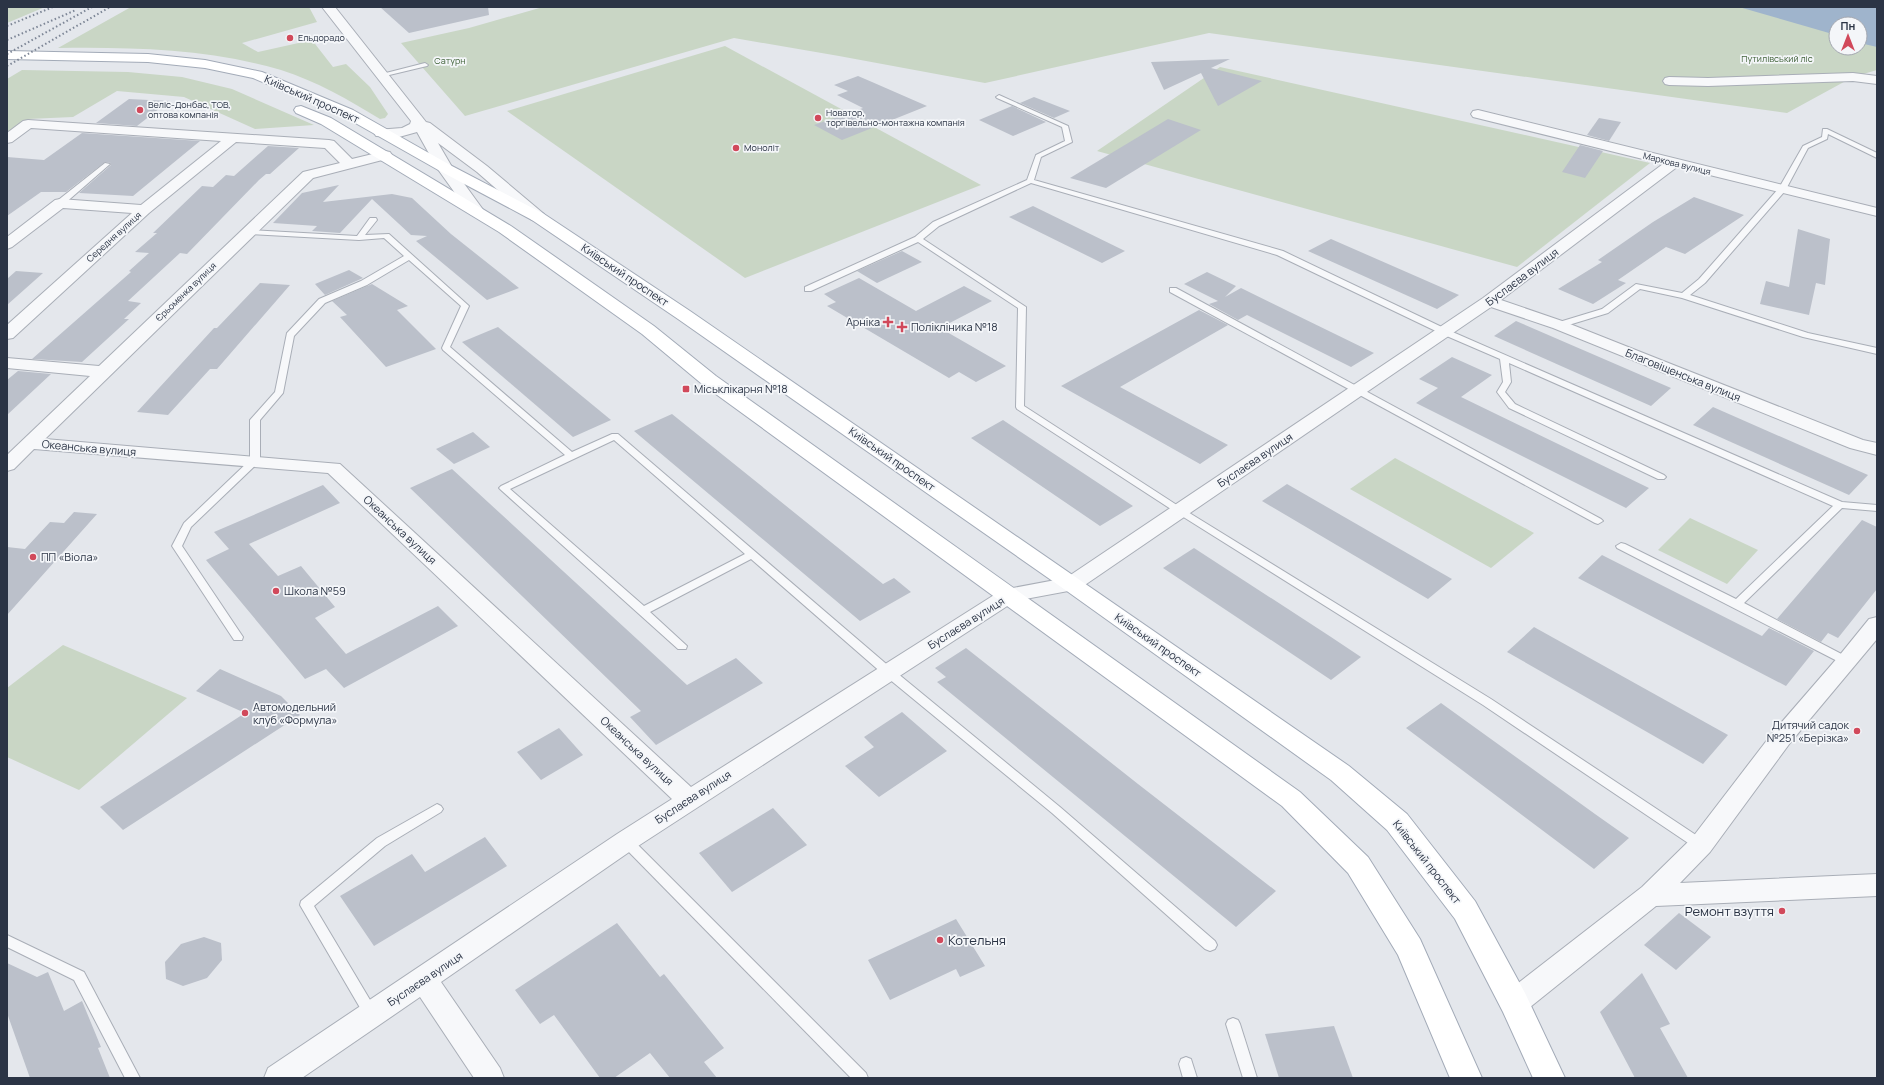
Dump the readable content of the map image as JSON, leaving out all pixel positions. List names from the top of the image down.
{
  "streets": {
    "main road": ["Київський проспект"],
    "street": [
      "Маркова вулиця",
      "Середня вулиця",
      "Буслаєва вулиця",
      "Єрьоменка вулиця",
      "Благовіщенська вулиця",
      "Океанська вулиця"
    ]
  },
  "crossings": [
    ["Київський проспект", "Буслаєва вулиця"],
    ["Київський проспект", "Єрьоменка вулиця"],
    ["Маркова вулиця", "Буслаєва вулиця"],
    ["Буслаєва вулиця", "Благовіщенська вулиця"],
    ["Буслаєва вулиця", "Океанська вулиця"],
    ["Єрьоменка вулиця", "Океанська вулиця"]
  ],
  "parks": ["Путилівський ліс", "Сатурн"],
  "places": {
    "other": [
      "Ельдорадо",
      "Веліс-Донбас, ТОВ, оптова компанія",
      "Новатор, торгівельно-монтажна компанія",
      "Моноліт",
      "ПП «Віола»",
      "Школа №59",
      "Автомодельний клуб «Формула»",
      "Дитячий садок №251 «Берізка»",
      "Ремонт взуття",
      "Котельня"
    ],
    "health": ["Арніка", "Полікліника №18"],
    "transit": ["Міськлікарня №18"]
  },
  "north": "top"
}
